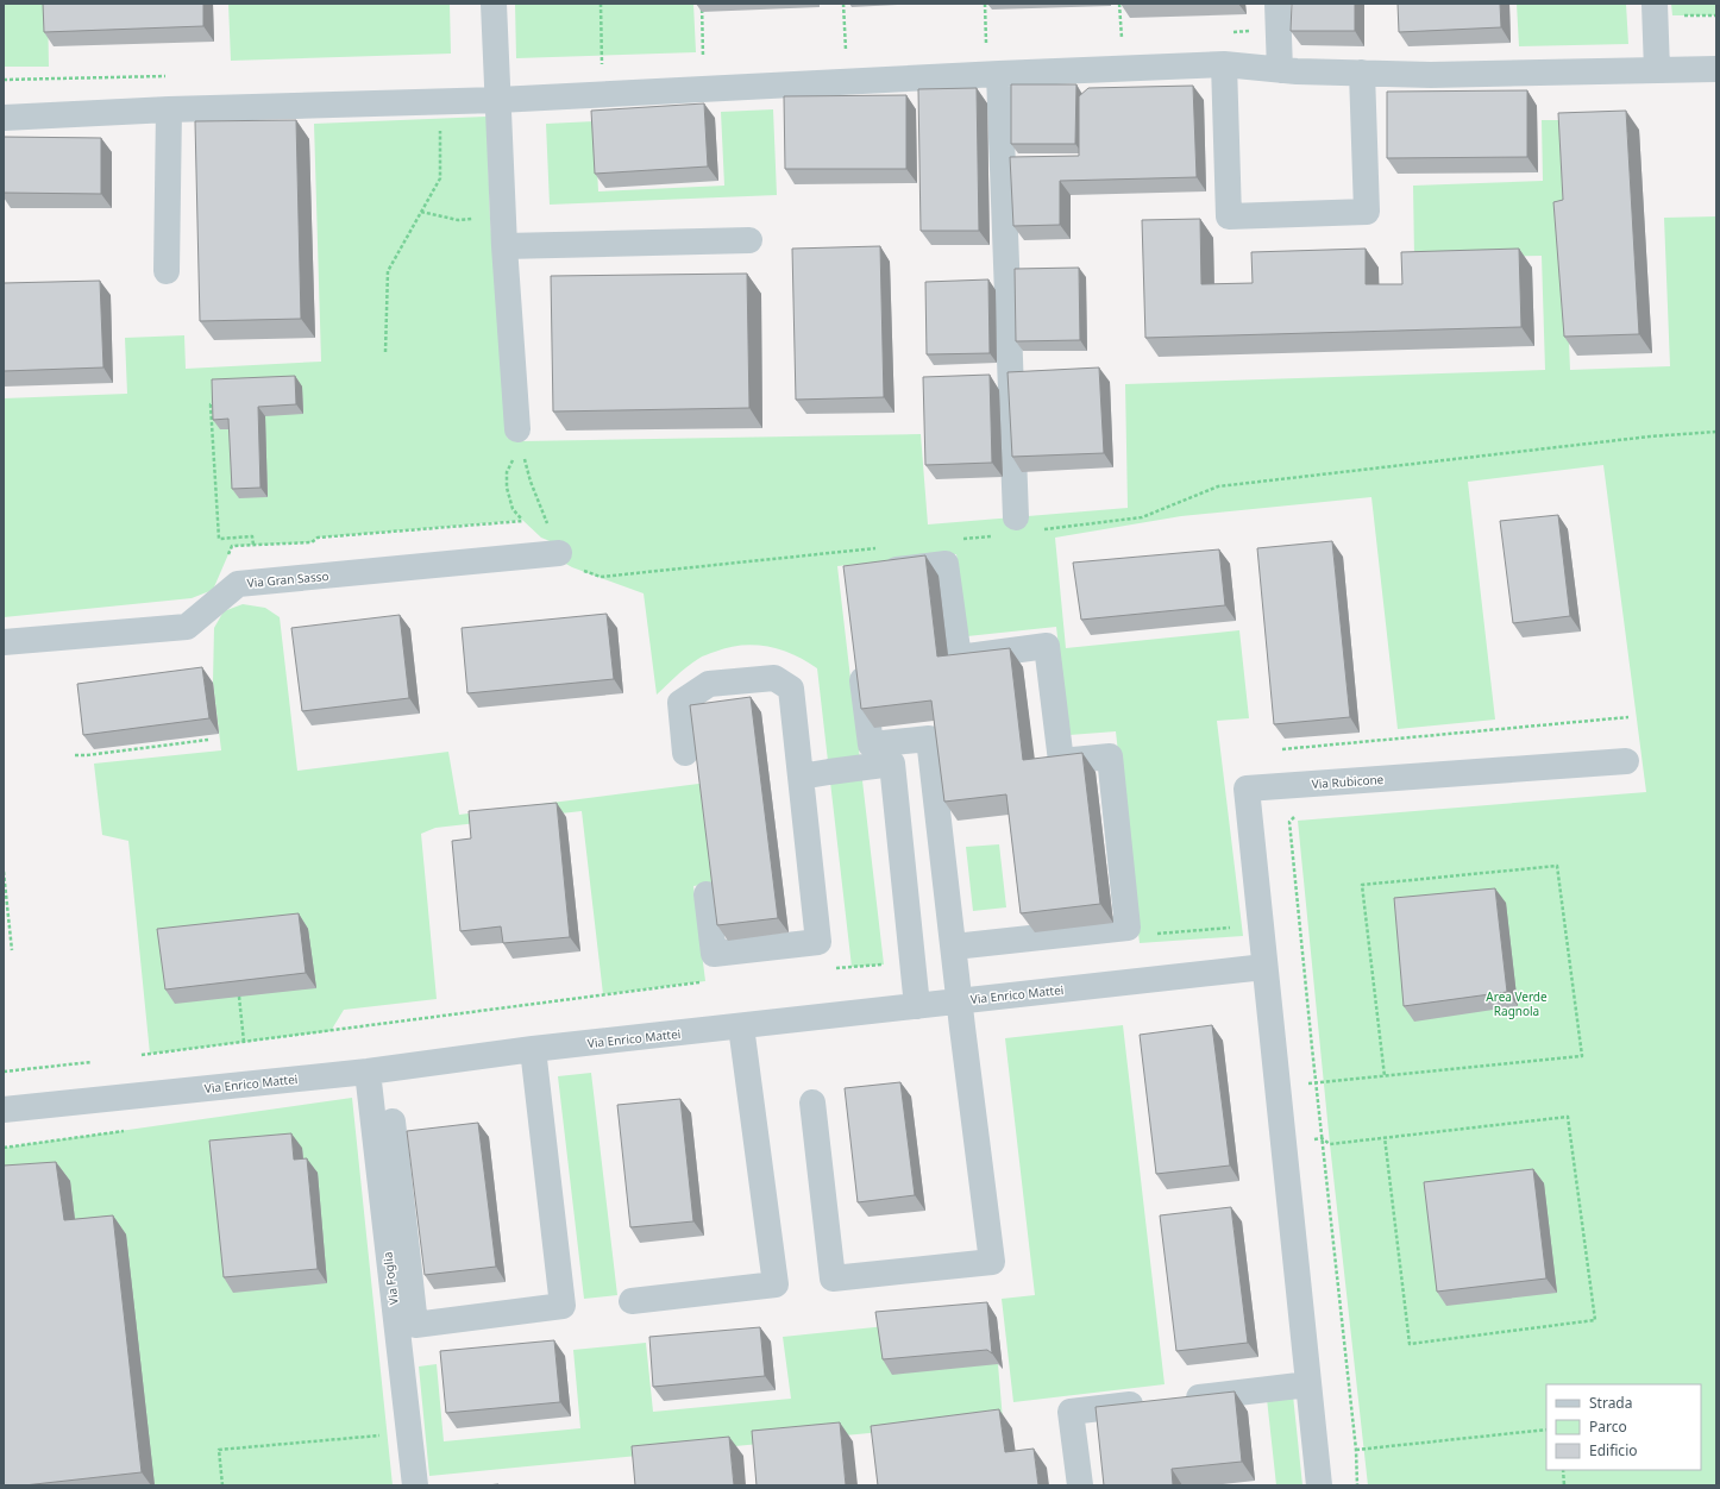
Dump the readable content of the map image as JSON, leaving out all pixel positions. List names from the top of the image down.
{
  "streets": {
    "street": [
      "Via Gran Sasso",
      "Via Rubicone",
      "Via Enrico Mattei",
      "Via Foglia"
    ]
  },
  "crossings": [
    ["Via Rubicone", "Via Enrico Mattei"],
    ["Via Enrico Mattei", "Via Foglia"]
  ],
  "parks": ["Area Verde Ragnola"],
  "legend": ["Strada", "Parco", "Edificio"]
}
